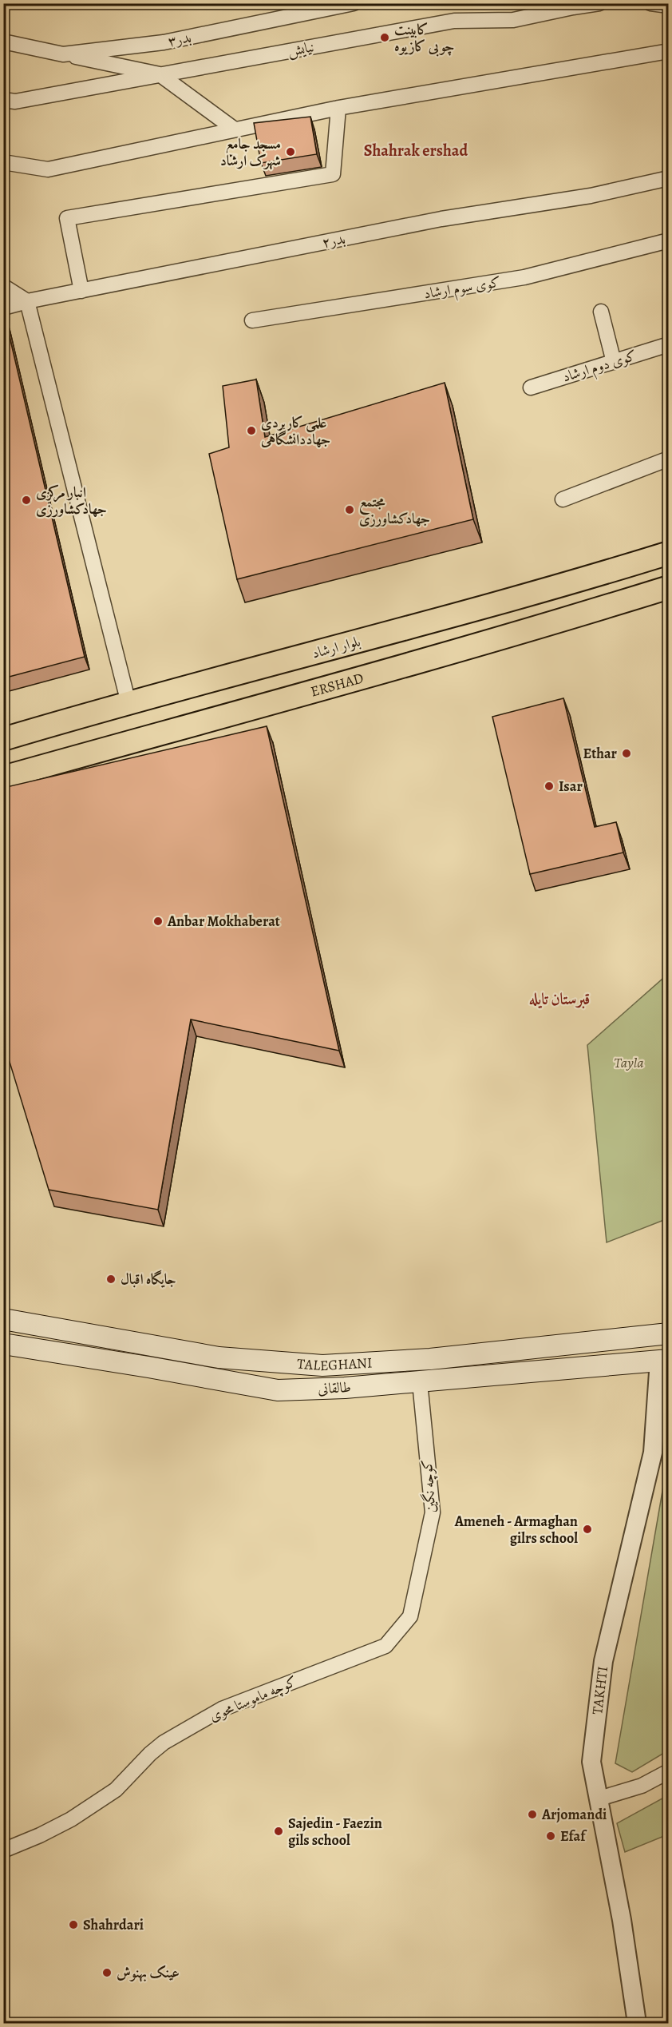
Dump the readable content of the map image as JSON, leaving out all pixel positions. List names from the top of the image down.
{
  "streets": {
    "main road": [
      "بلوار ارشاد",
      "ERSHAD",
      "TALEGHANI",
      "طالقانی"
    ],
    "street": [
      "بدر۳",
      "نیایش",
      "بدر۲",
      "کوی سوم ارشاد",
      "کوی دوم ارشاد",
      "کوچه نگین",
      "TAKHTI",
      "کوچه ماموستا محوی"
    ]
  },
  "crossings": [
    ["طالقانی", "کوچه نگین"],
    ["طالقانی", "TAKHTI"],
    ["کوچه نگین", "کوچه ماموستا محوی"]
  ],
  "districts": ["Shahrak ershad", "قبرستان تایله"],
  "parks": ["Tayla"],
  "places": [
    "کابینت چوبی کازیوه",
    "مسجد جامع شهرک ارشاد",
    "علمی کاربردی جهاددانشگاهی",
    "انبار مرکزی جهادکشاورزی",
    "مجتمع جهادکشاورزی",
    "Ethar",
    "Isar",
    "Anbar Mokhaberat",
    "جایگاه اقبال",
    "Ameneh - Armaghan gilrs school",
    "Arjomandi",
    "Sajedin - Faezin gils school",
    "Efaf",
    "Shahrdari",
    "عینک بهنوش"
  ]
}
